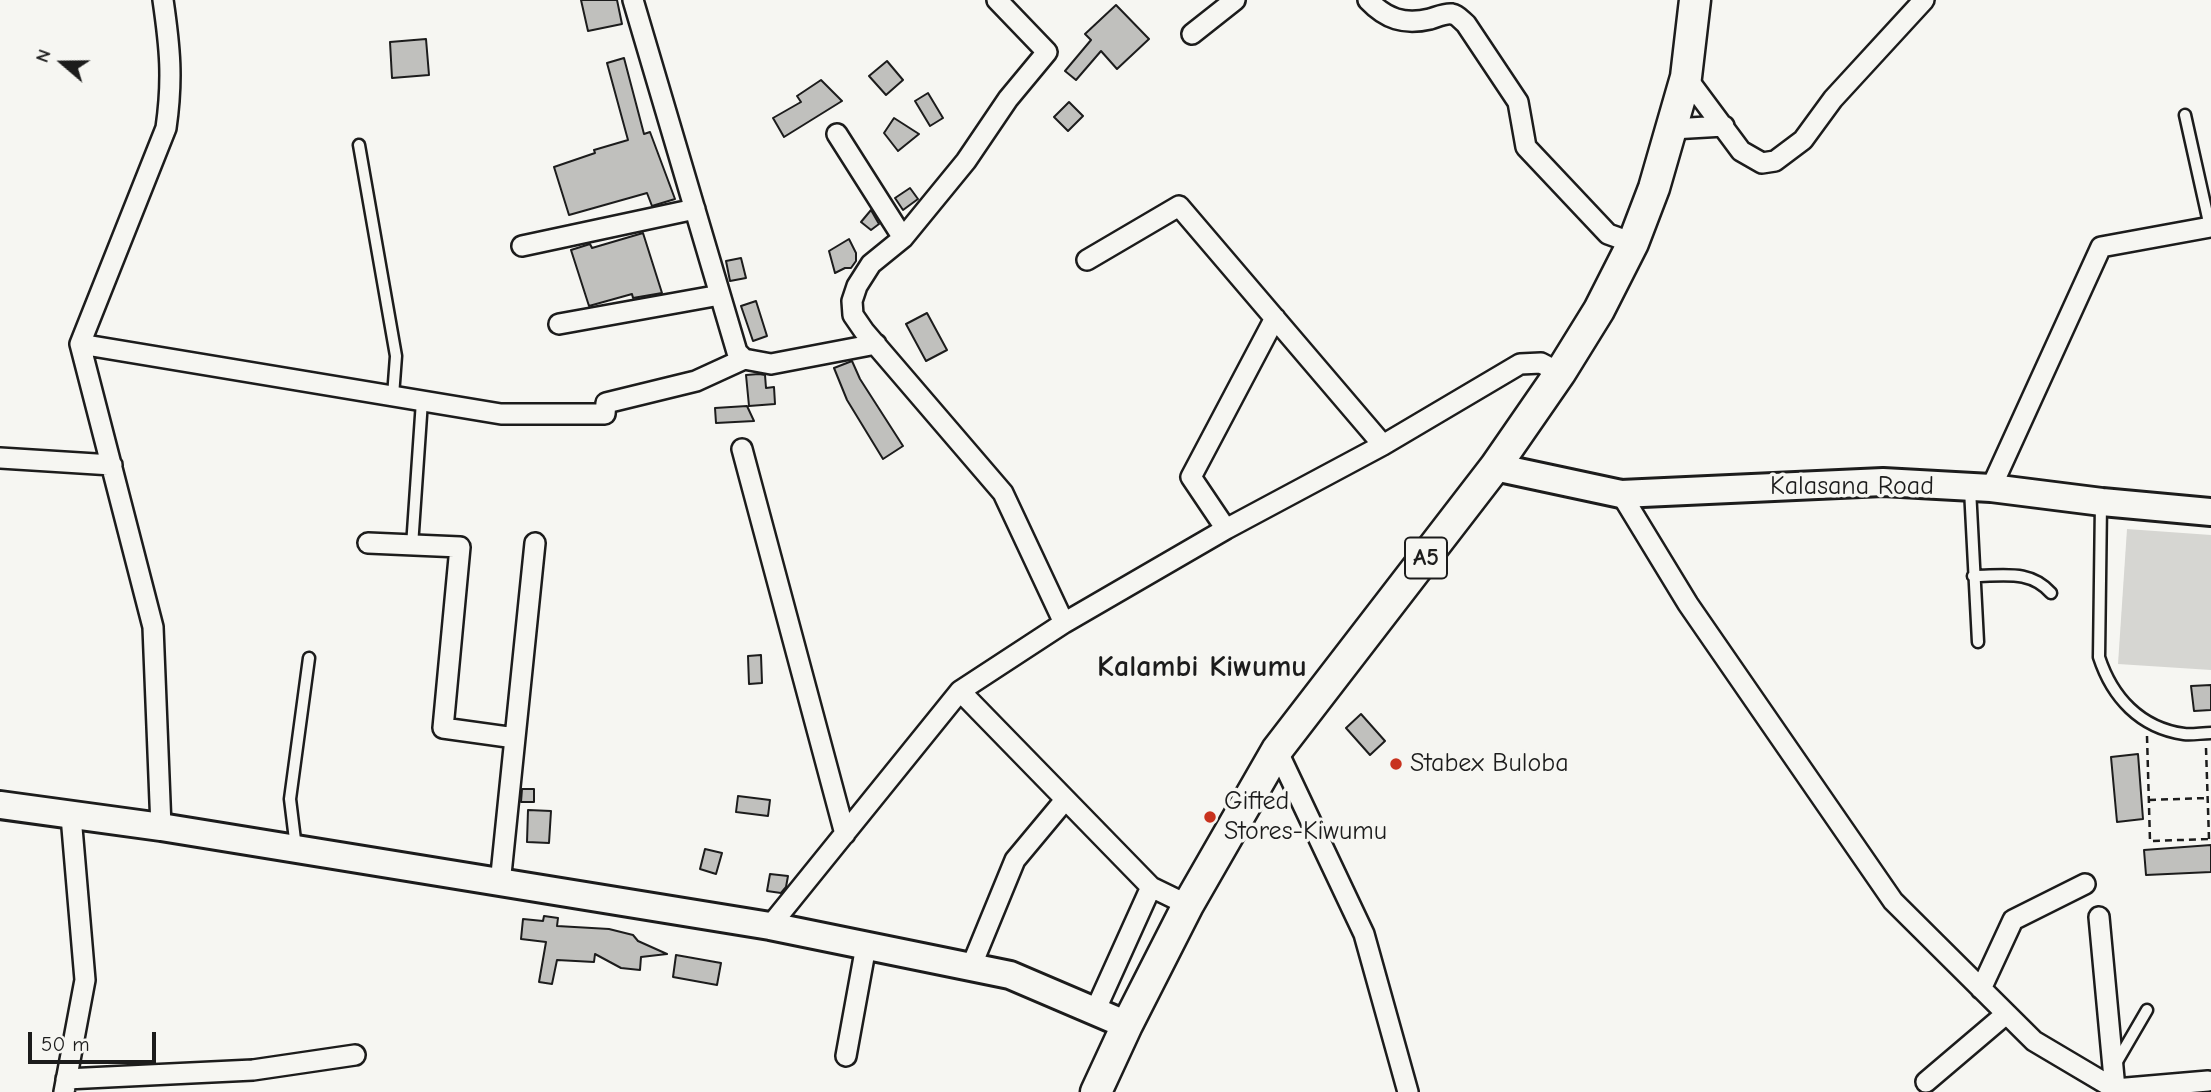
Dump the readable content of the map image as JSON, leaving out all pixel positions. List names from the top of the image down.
{
  "streets": {
    "main road": ["A5"],
    "street": ["Kalasana Road"]
  },
  "crossings": [
    ["Kalasana Road", "A5"]
  ],
  "districts": ["Kalambi Kiwumu"],
  "places": ["Stabex Buloba", "Gifted Stores-Kiwumu"],
  "scale_bar": "50 m",
  "north": "left"
}
